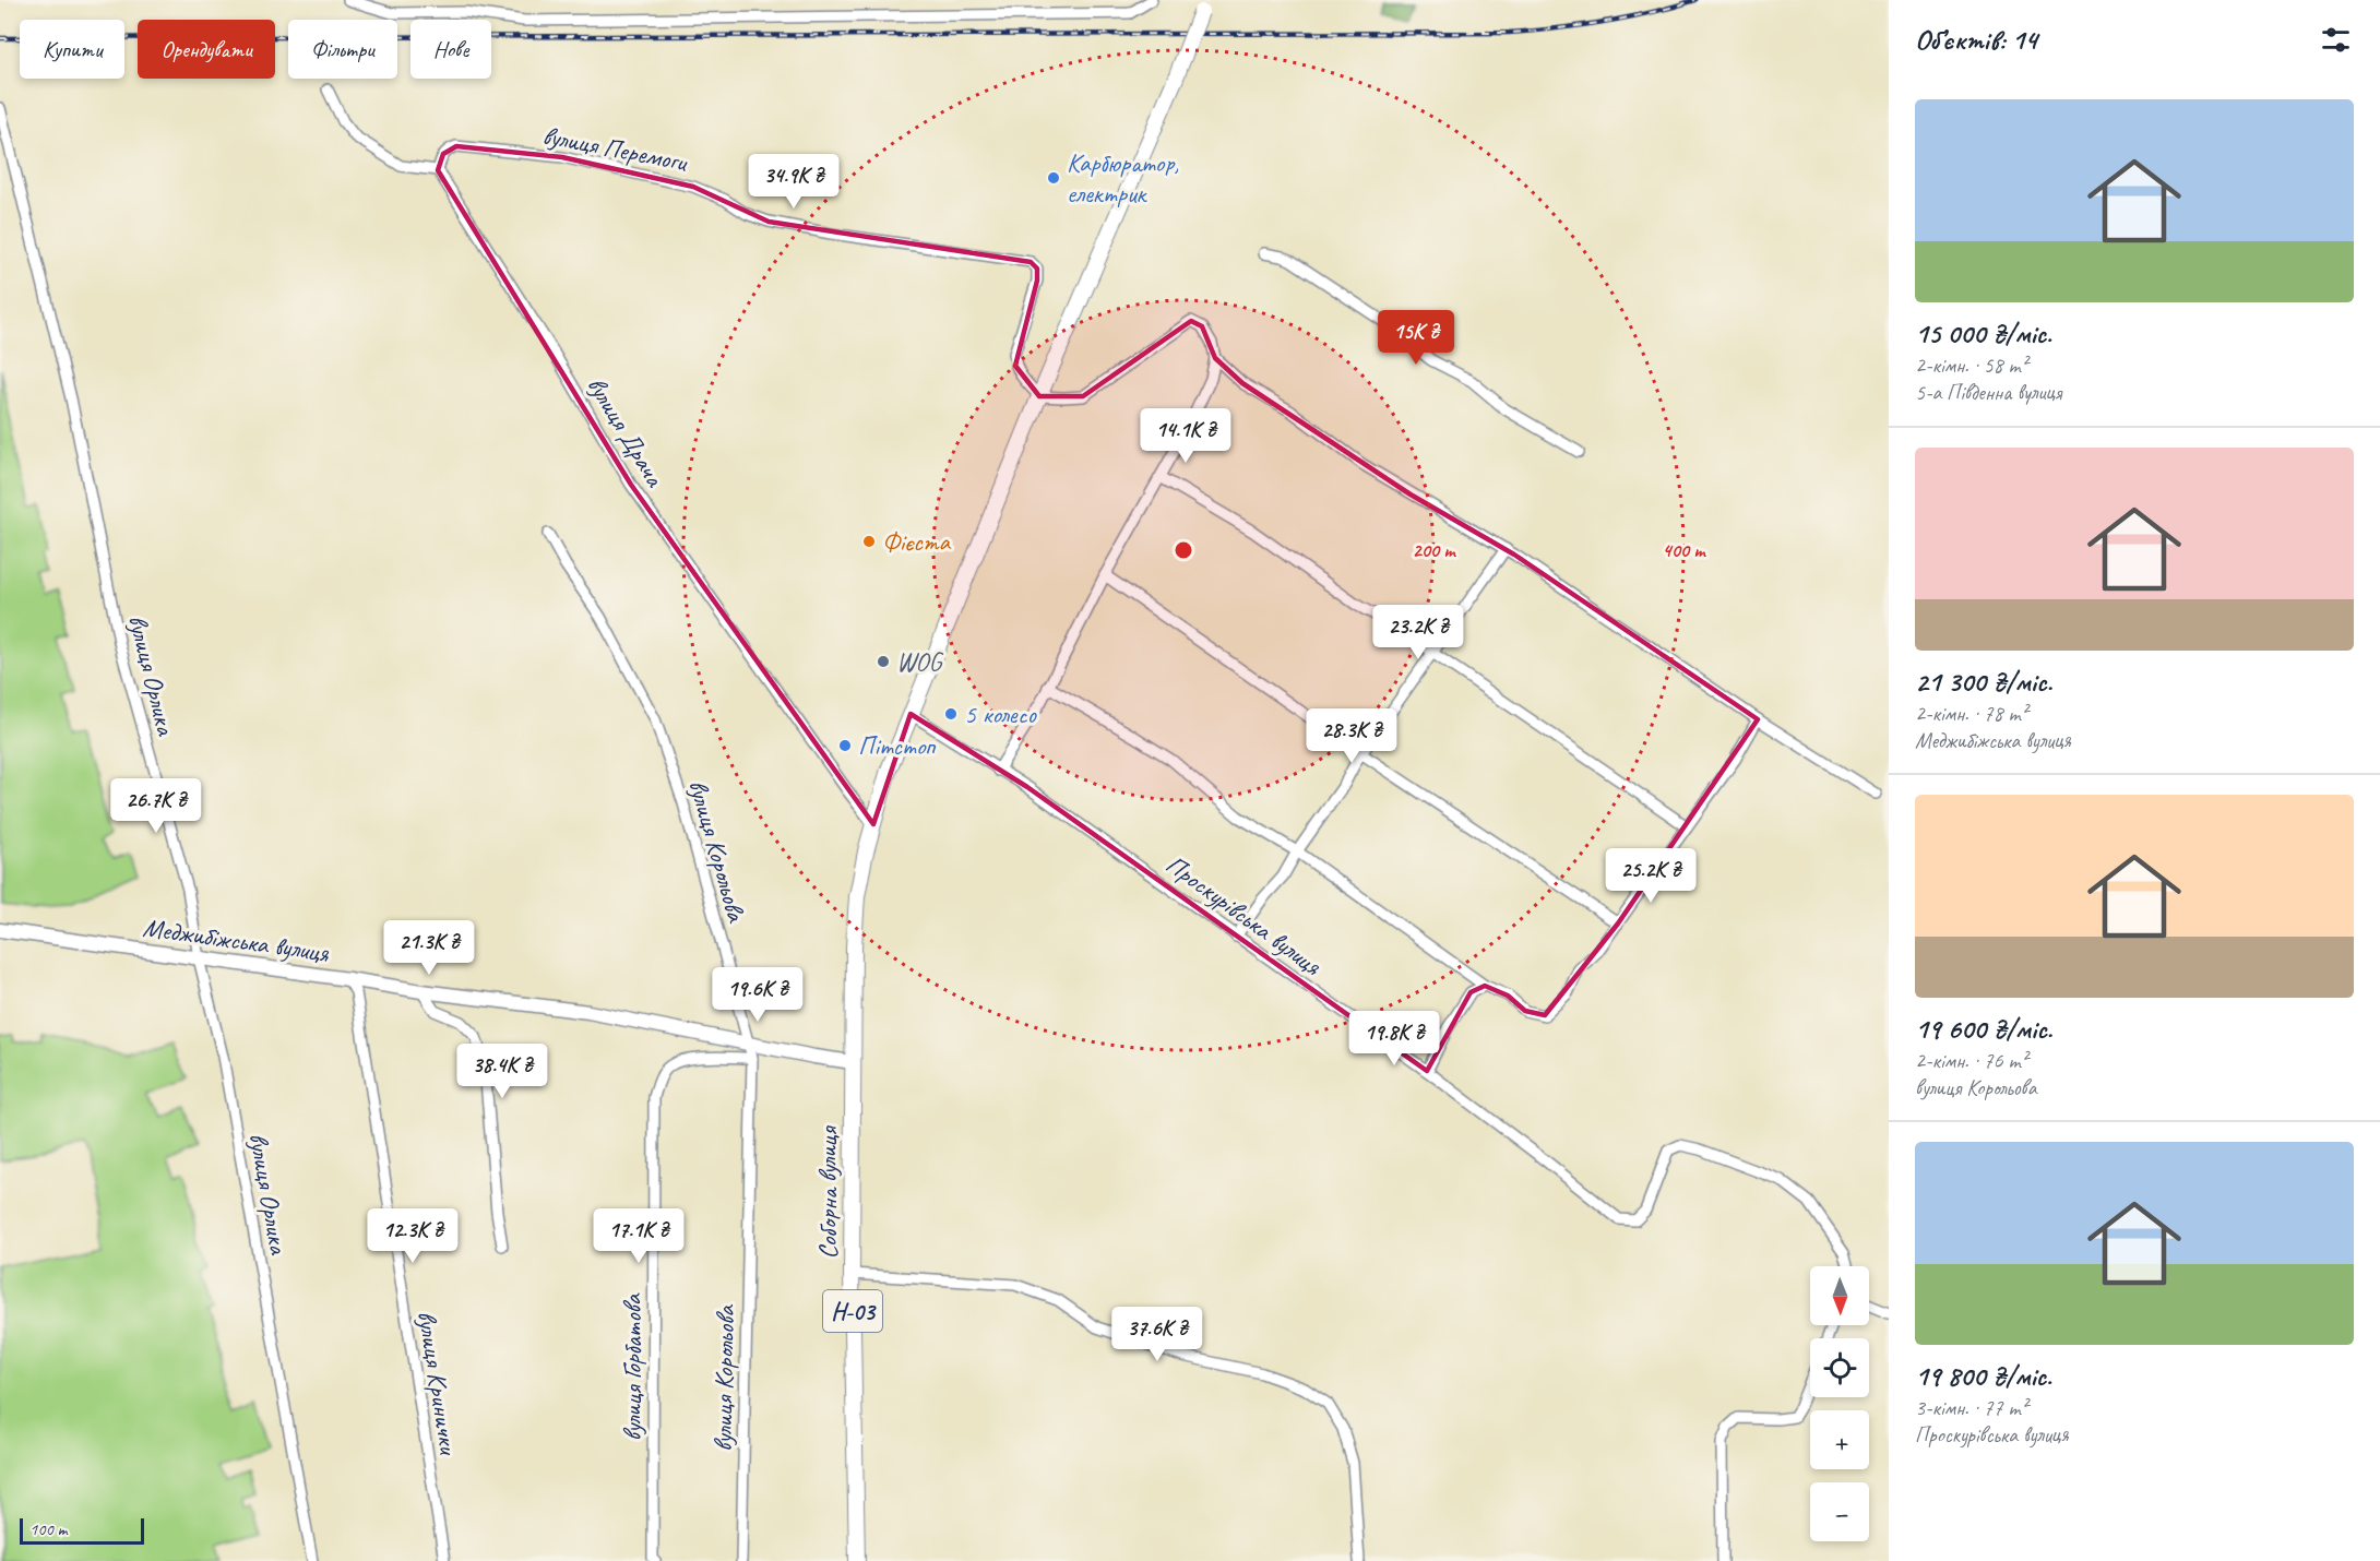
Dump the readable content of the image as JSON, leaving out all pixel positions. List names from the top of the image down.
{
  "streets": {
    "main road": ["Меджибіжська вулиця", "Соборна вулиця", "Н-03"],
    "street": [
      "вулиця Перемоги",
      "вулиця Драча",
      "вулиця Орлика",
      "вулиця Корольова",
      "Проскурівська вулиця",
      "вулиця Горбатова",
      "вулиця Кринички"
    ]
  },
  "crossings": [
    ["вулиця Перемоги", "вулиця Драча"],
    ["вулиця Перемоги", "Н-03"],
    ["вулиця Драча", "Н-03"],
    ["вулиця Орлика", "Меджибіжська вулиця"],
    ["вулиця Корольова", "Меджибіжська вулиця"],
    ["вулиця Корольова", "вулиця Горбатова"],
    ["Проскурівська вулиця", "Н-03"],
    ["Меджибіжська вулиця", "Соборна вулиця"],
    ["Меджибіжська вулиця", "Н-03"],
    ["Меджибіжська вулиця", "вулиця Кринички"],
    ["Соборна вулиця", "Н-03"]
  ],
  "places": [
    "Карбюратор, електрик",
    "Фієста",
    "WOG",
    "5 колесо",
    "Пітстоп"
  ],
  "scale_bar": "100 m",
  "north": "bottom",
  "page": {
    "heading": "Об’єктів: 14",
    "chip": [
      "Купити",
      "Орендувати",
      "Фільтри",
      "Нове"
    ],
    "list": [
      {
        "name": "15 000 ₴/міс.",
        "note": "2-кімн. · 58 m² · 5-а Південна вулиця"
      },
      {
        "name": "21 300 ₴/міс.",
        "note": "2-кімн. · 78 m² · Меджибіжська вулиця"
      },
      {
        "name": "19 600 ₴/міс.",
        "note": "2-кімн. · 76 m² · вулиця Корольова"
      },
      {
        "name": "19 800 ₴/міс.",
        "note": "3-кімн. · 77 m² · Проскурівська вулиця"
      }
    ],
    "price": [
      "34.9K ₴",
      "15K ₴",
      "14.1K ₴",
      "23.2K ₴",
      "28.3K ₴",
      "26.7K ₴",
      "25.2K ₴",
      "21.3K ₴",
      "19.6K ₴",
      "19.8K ₴",
      "38.4K ₴",
      "12.3K ₴",
      "17.1K ₴",
      "37.6K ₴"
    ],
    "map_buttons": ["+", "−"],
    "scale": "100 m"
  },
  "rings": ["200 m", "400 m"]
}
